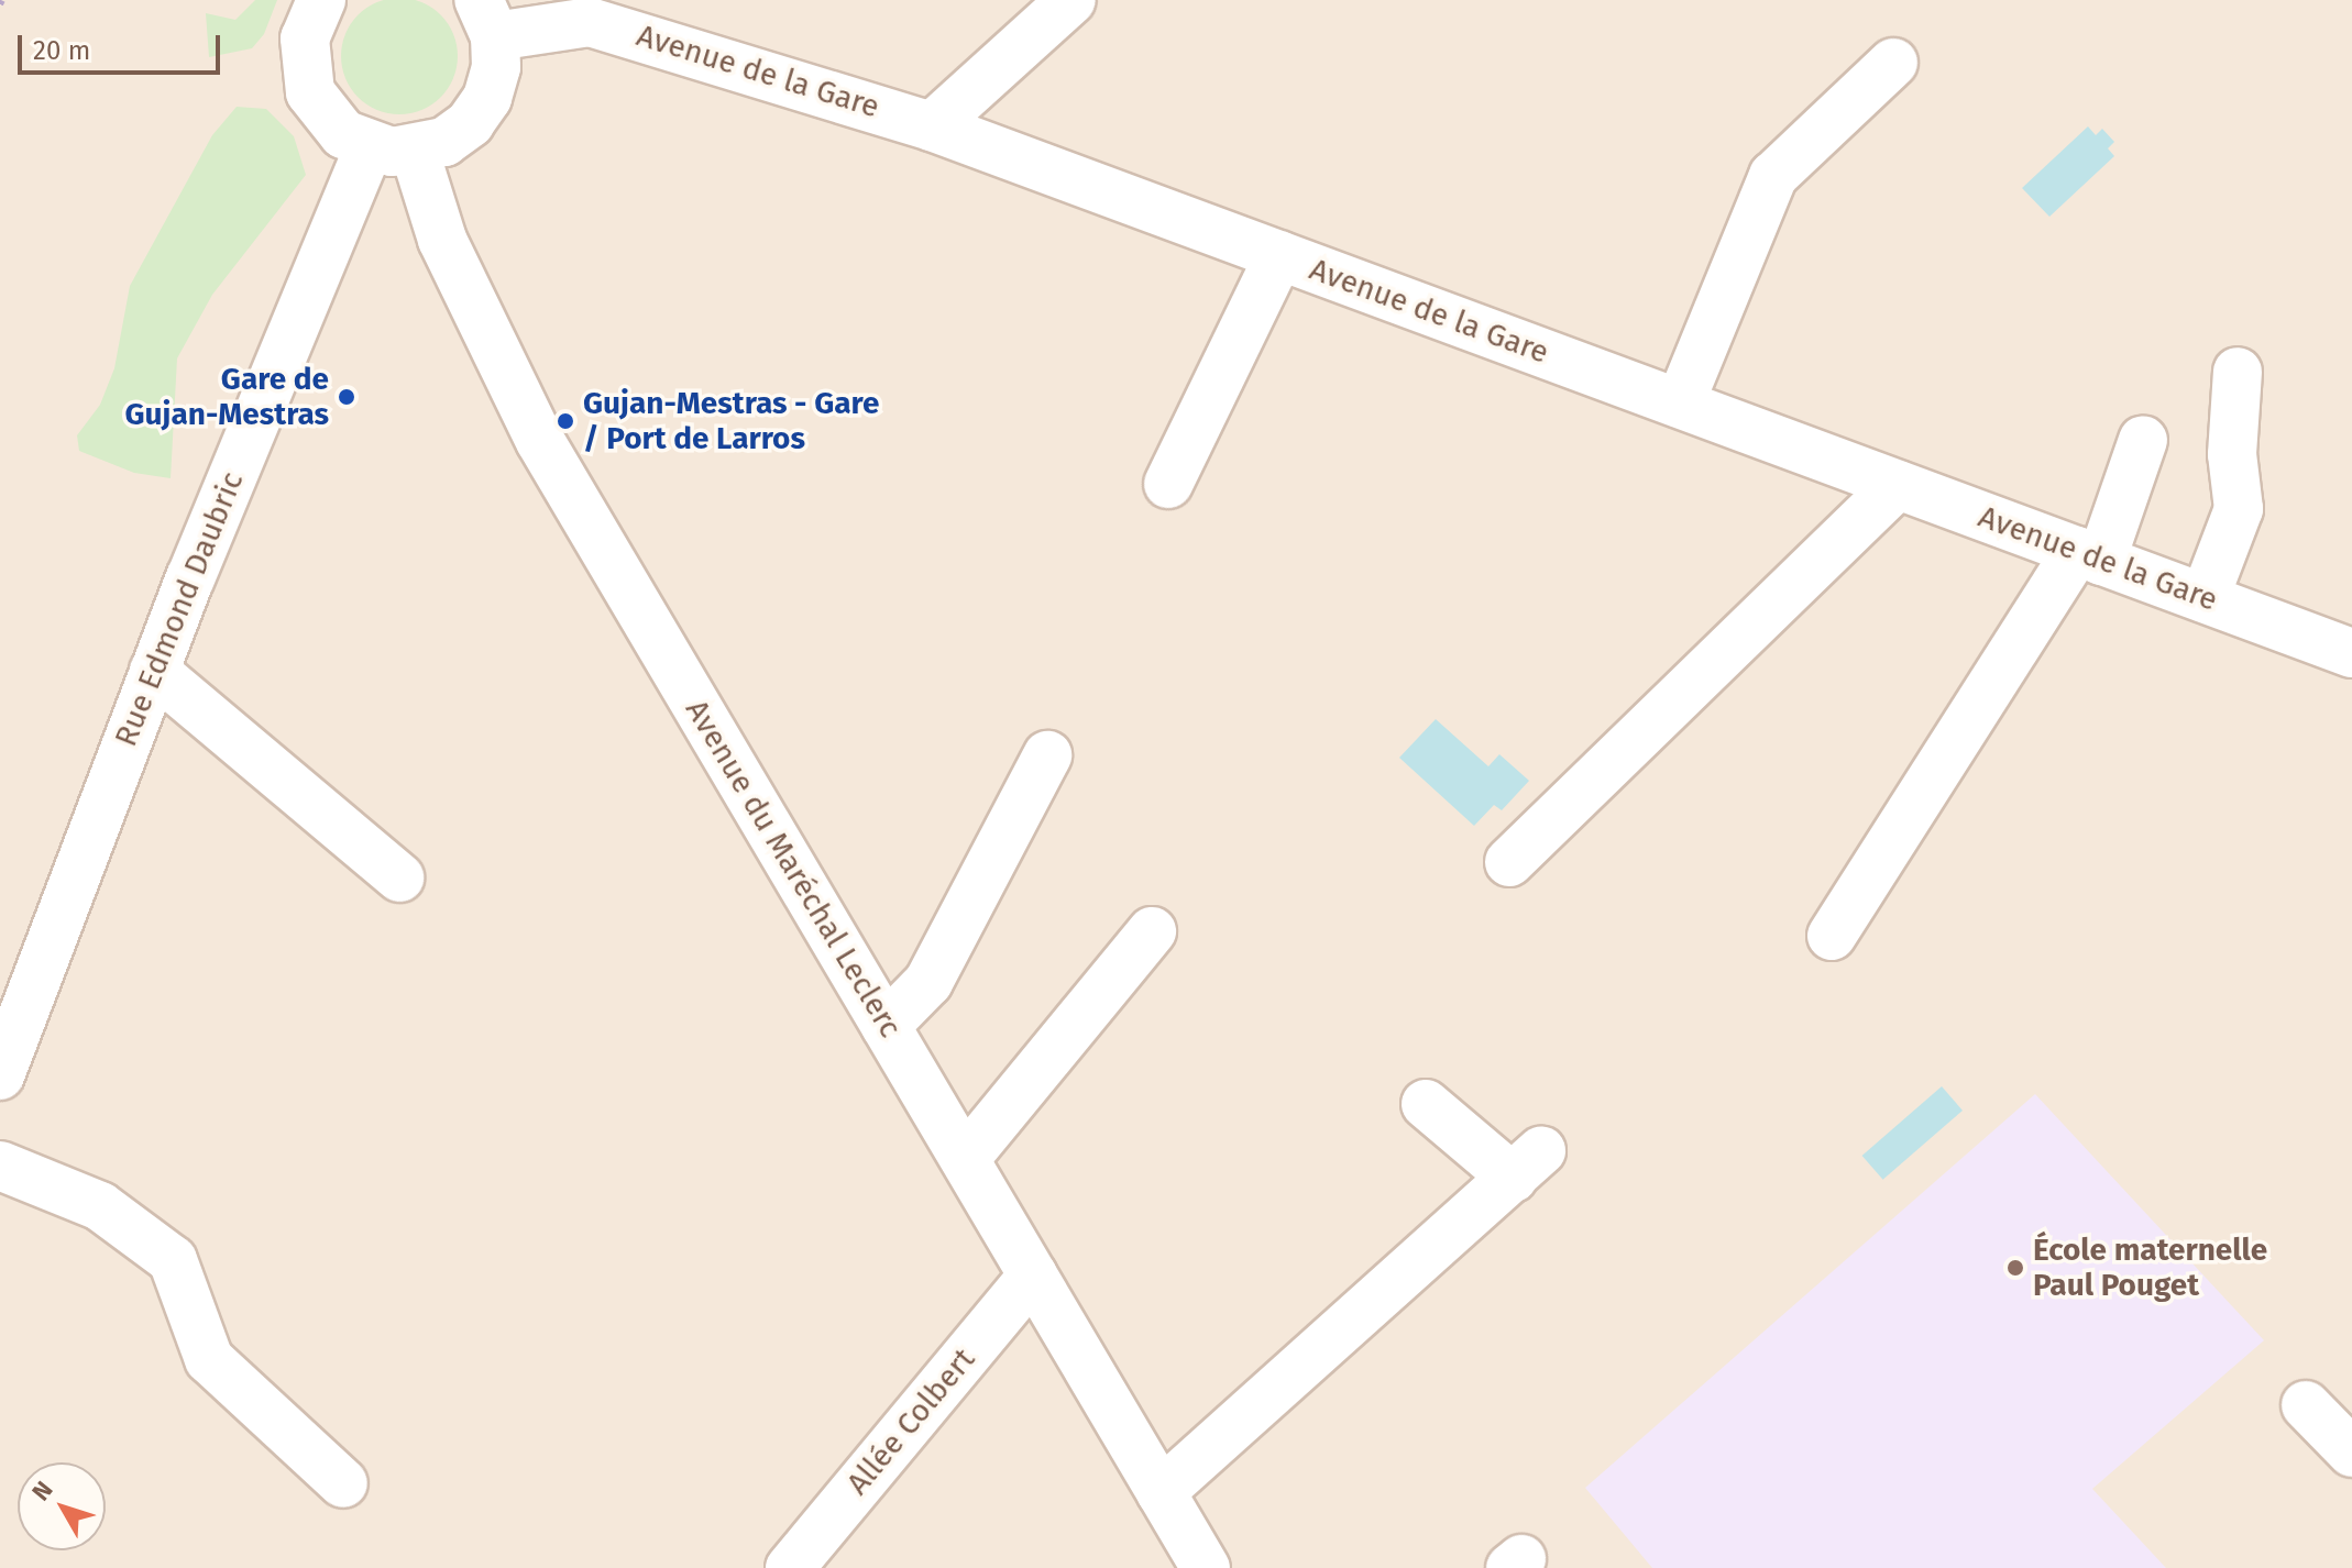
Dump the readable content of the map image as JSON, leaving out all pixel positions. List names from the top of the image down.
{
  "streets": {
    "street": [
      "Avenue de la Gare",
      "Rue Edmond Daubric",
      "Avenue du Maréchal Leclerc",
      "Allée Colbert"
    ]
  },
  "crossings": [
    ["Rue Edmond Daubric", "Avenue du Maréchal Leclerc"],
    ["Avenue du Maréchal Leclerc", "Allée Colbert"]
  ],
  "places": ["Gare de Gujan-Mestras", "Gujan-Mestras - Gare / Port de Larros", "École maternelle Paul Pouget"],
  "scale_bar": "20 m",
  "north": "top left"
}
